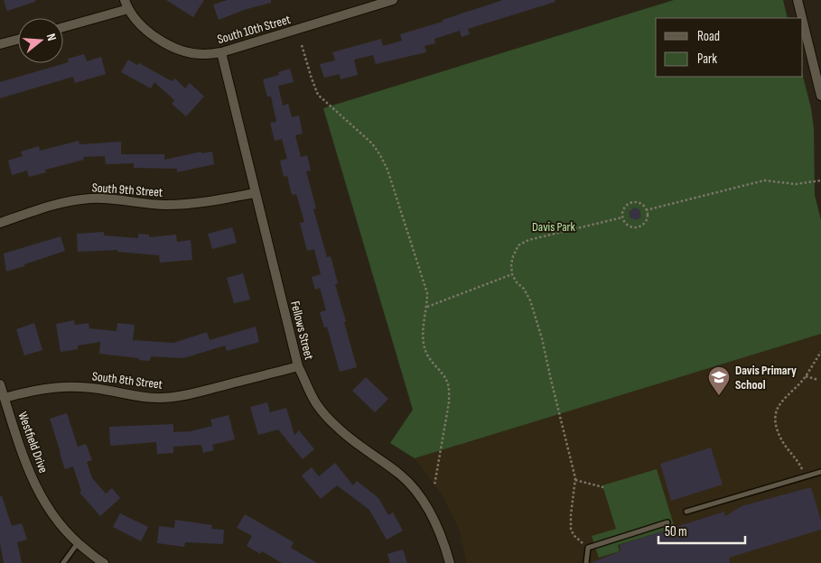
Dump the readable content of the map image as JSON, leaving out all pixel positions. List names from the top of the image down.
{
  "streets": {
    "street": [
      "South 10th Street",
      "South 9th Street",
      "Fellows Street",
      "South 8th Street",
      "Westfield Drive"
    ]
  },
  "crossings": [
    ["South 10th Street", "Fellows Street"],
    ["South 9th Street", "Fellows Street"],
    ["Fellows Street", "South 8th Street"],
    ["South 8th Street", "Westfield Drive"]
  ],
  "parks": ["Davis Park"],
  "places": {
    "school or university": ["Davis Primary School"]
  },
  "legend": ["Road", "Park"],
  "scale_bar": "50 m",
  "north": "right"
}
